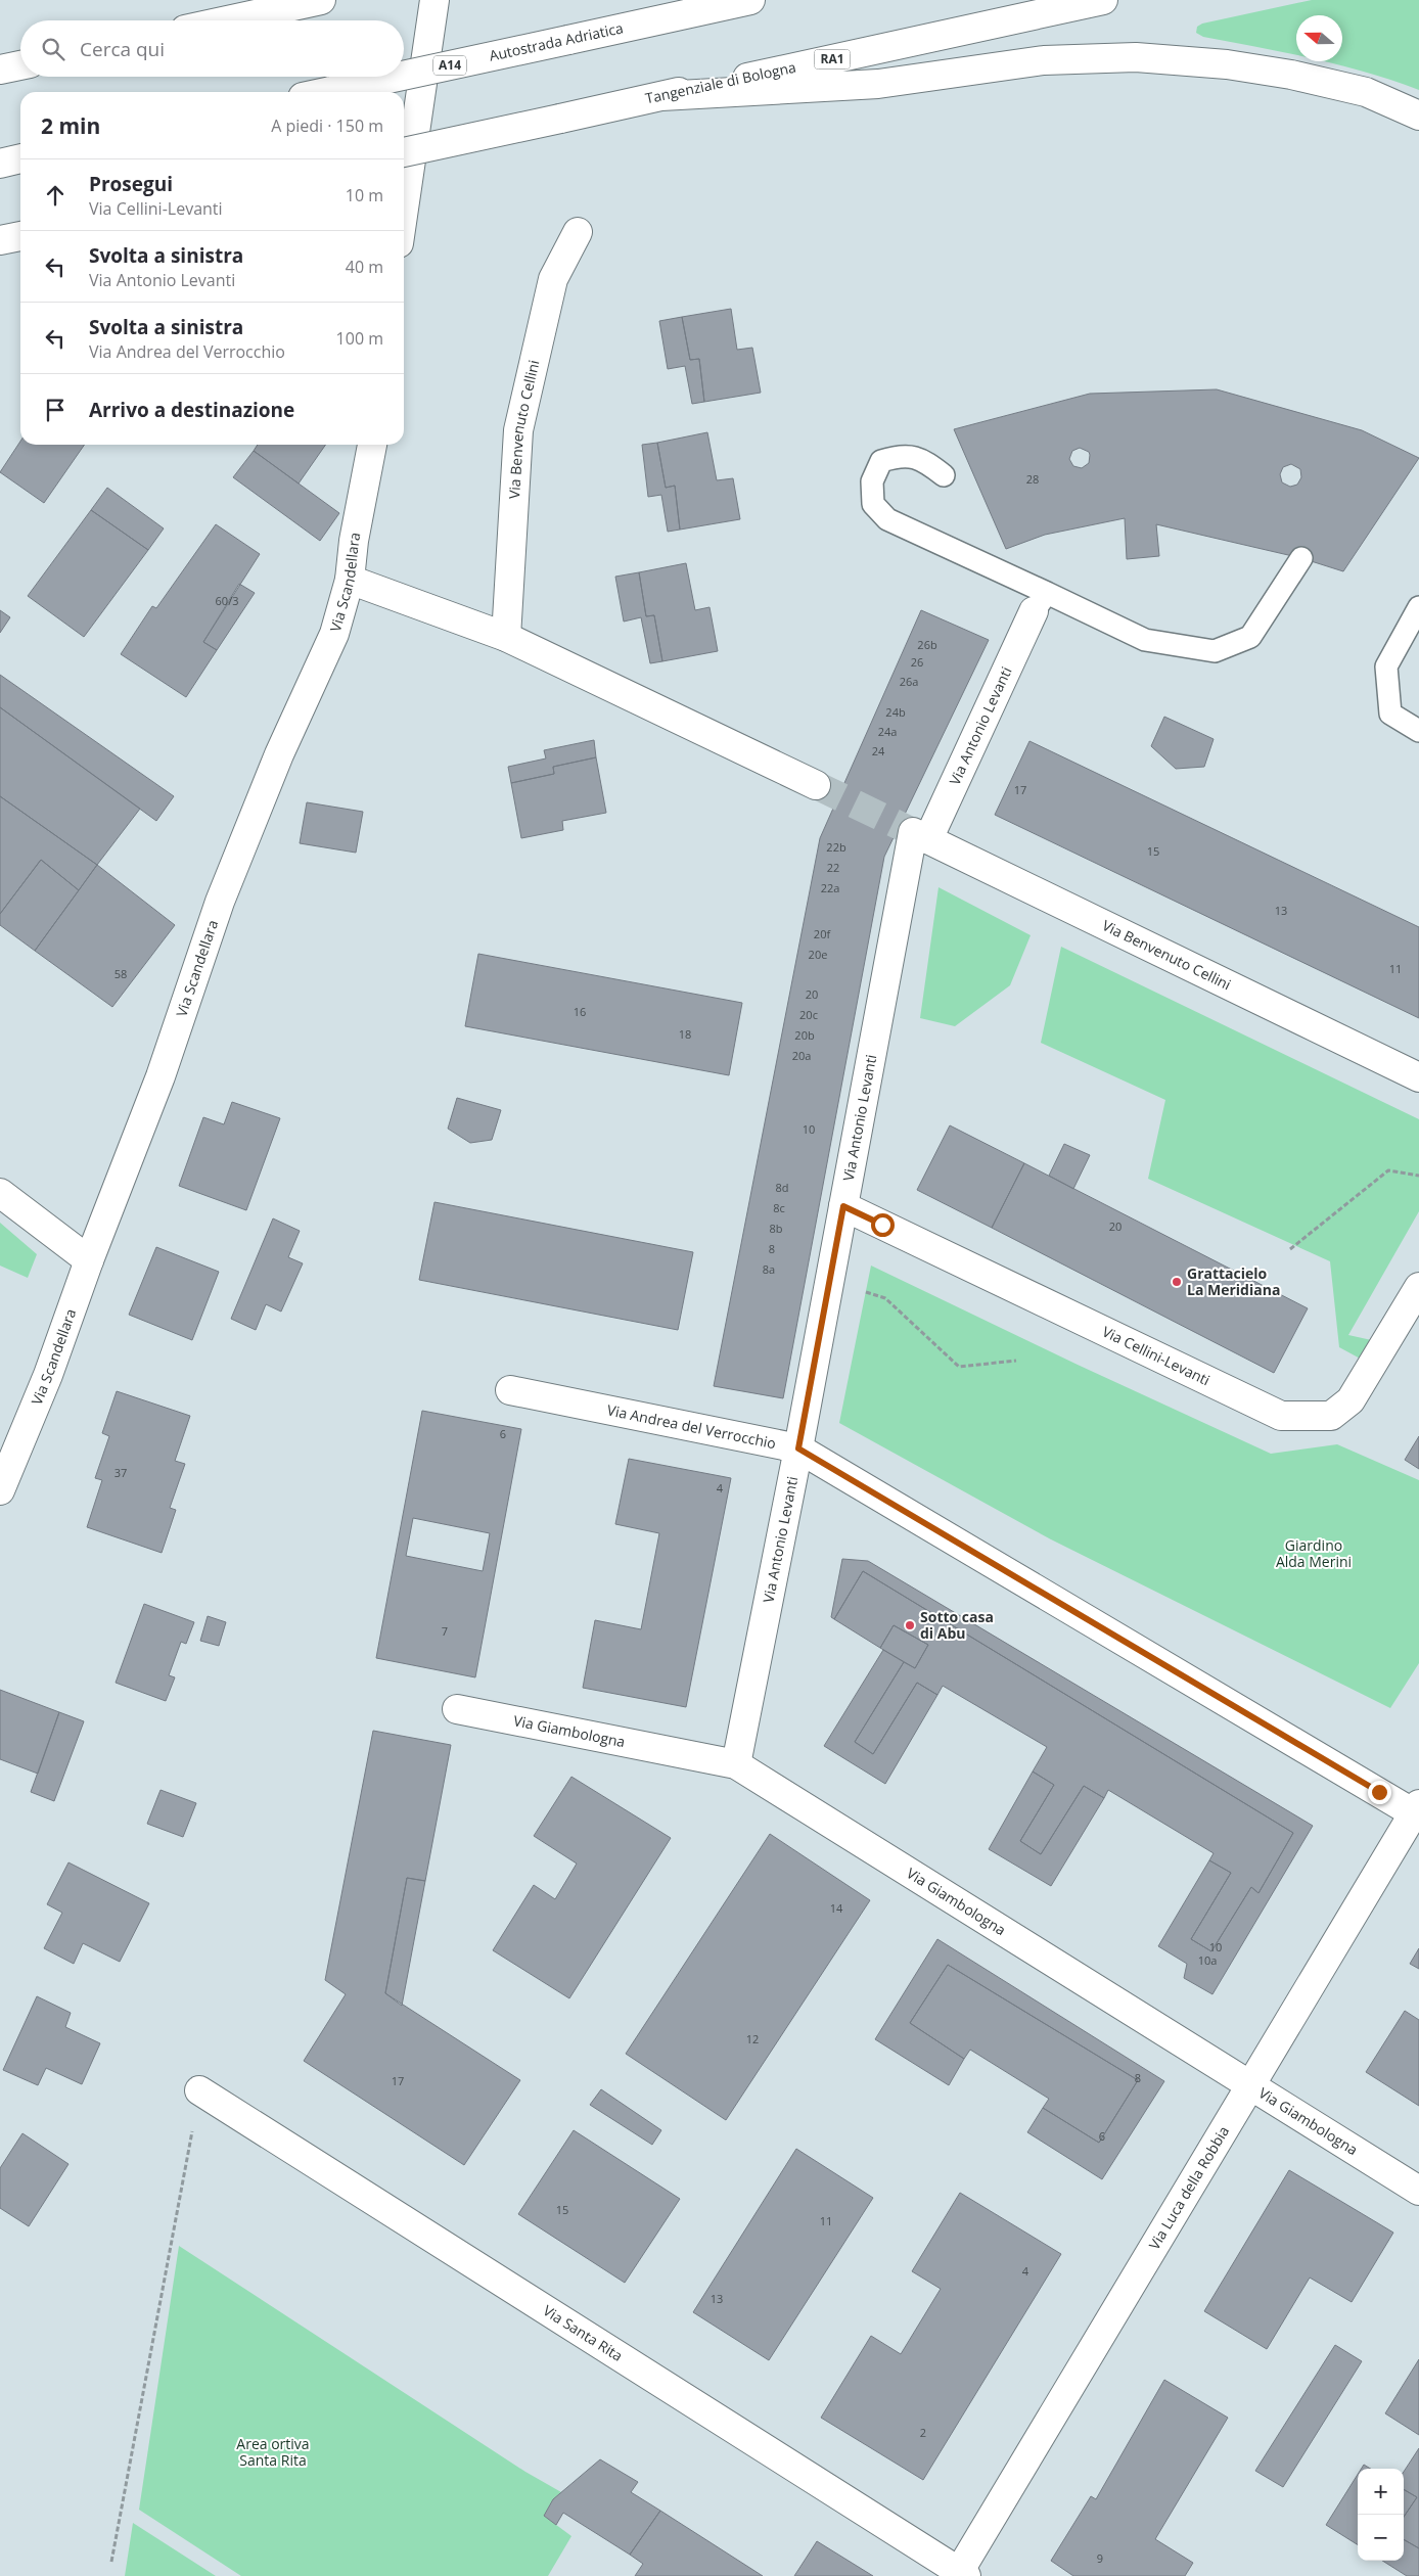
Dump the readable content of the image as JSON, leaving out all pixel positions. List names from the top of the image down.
{
  "streets": {
    "main road": [
      "Autostrada Adriatica",
      "RA1",
      "A14",
      "Tangenziale di Bologna",
      "Via Benvenuto Cellini",
      "Via Scandellara",
      "Via Antonio Levanti",
      "Via Cellini-Levanti",
      "Via Andrea del Verrocchio",
      "Via Giambologna",
      "Via Luca della Robbia",
      "Via Santa Rita"
    ]
  },
  "crossings": [
    ["Via Benvenuto Cellini", "Via Antonio Levanti"],
    ["Via Antonio Levanti", "Via Cellini-Levanti"],
    ["Via Antonio Levanti", "Via Andrea del Verrocchio"],
    ["Via Antonio Levanti", "Via Giambologna"],
    ["Via Andrea del Verrocchio", "Via Luca della Robbia"],
    ["Via Giambologna", "Via Luca della Robbia"],
    ["Via Luca della Robbia", "Via Santa Rita"]
  ],
  "parks": ["Giardino Alda Merini", "Area ortiva Santa Rita"],
  "places": ["Grattacielo La Meridiana", "Sotto casa di Abu"],
  "house_numbers": [
    "28",
    "60/3",
    "26b",
    "26",
    "26a",
    "24b",
    "24a",
    "24",
    "17",
    "22b",
    "15",
    "22",
    "22a",
    "13",
    "20f",
    "20e",
    "11",
    "58",
    "20",
    "16",
    "20c",
    "18",
    "20b",
    "20a",
    "10",
    "8d",
    "8c",
    "20",
    "8b",
    "8",
    "8a",
    "6",
    "37",
    "4",
    "7",
    "14",
    "10",
    "10a",
    "12",
    "8",
    "17",
    "6",
    "15",
    "11",
    "4",
    "13",
    "2",
    "9"
  ],
  "north": "left",
  "page": {
    "search": "Cerca qui",
    "heading": ["2 min", "A piedi · 150 m"],
    "list": [
      ["Prosegui", "Via Cellini-Levanti", "10 m"],
      ["Svolta a sinistra", "Via Antonio Levanti", "40 m"],
      ["Svolta a sinistra", "Via Andrea del Verrocchio", "100 m"],
      "Arrivo a destinazione"
    ],
    "map_buttons": ["+", "−"]
  }
}
